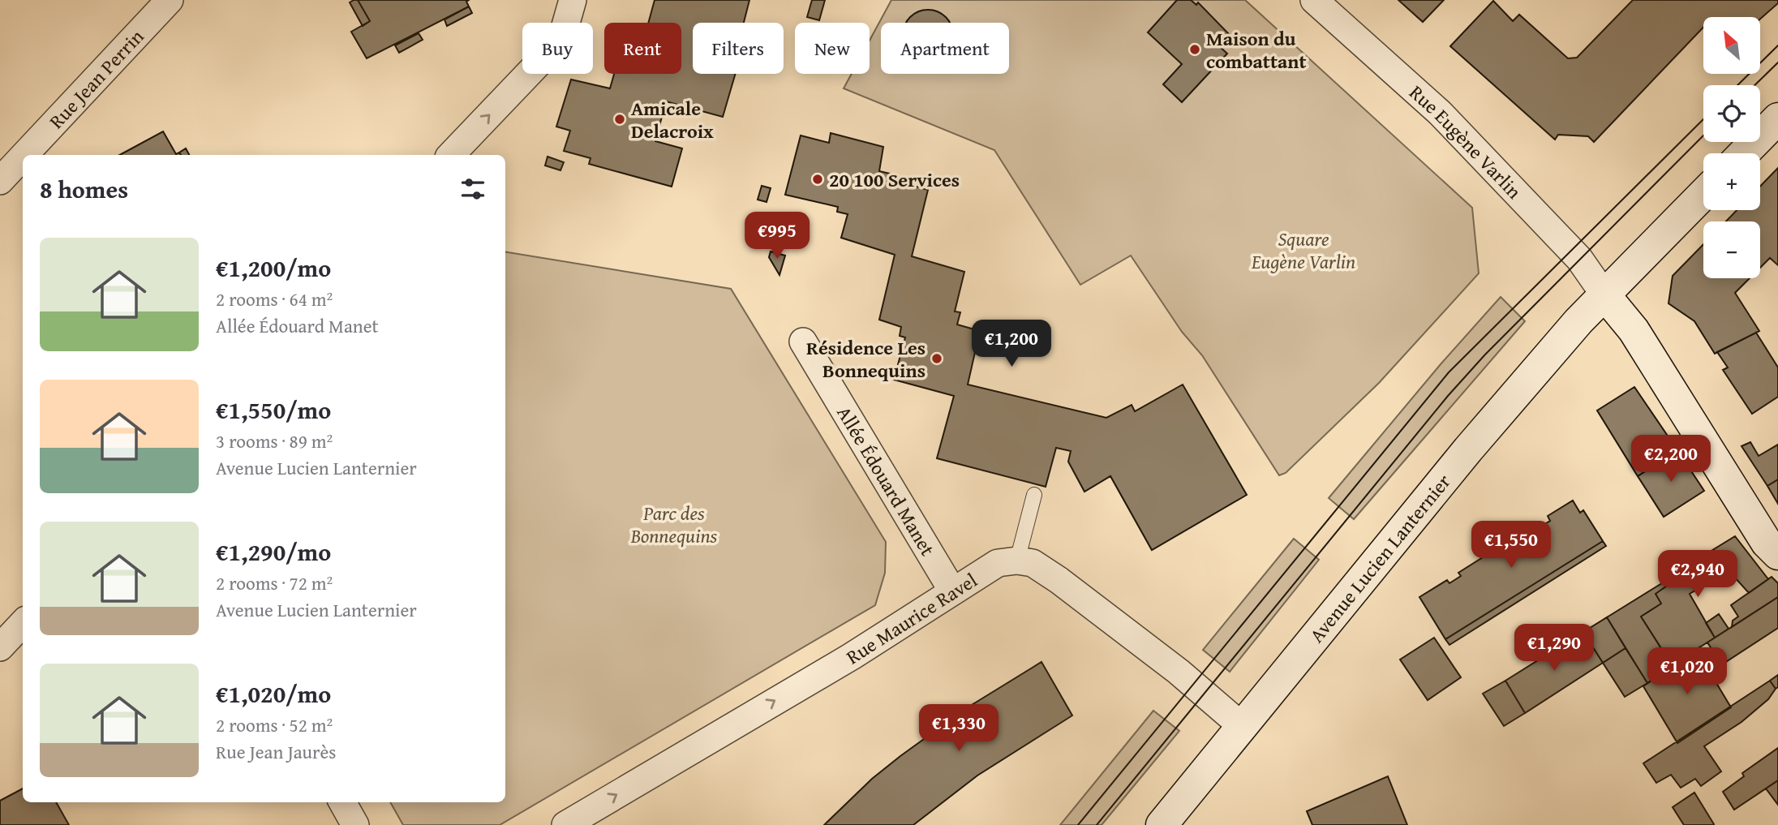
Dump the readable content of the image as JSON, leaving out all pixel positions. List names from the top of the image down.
{
  "streets": {
    "main road": ["Avenue Lucien Lanternier"],
    "street": [
      "Rue Jean Perrin",
      "Rue Eugène Varlin",
      "Allée Édouard Manet",
      "Rue Maurice Ravel"
    ]
  },
  "crossings": [
    ["Rue Eugène Varlin", "Avenue Lucien Lanternier"],
    ["Allée Édouard Manet", "Rue Maurice Ravel"]
  ],
  "one_way": ["Rue Maurice Ravel"],
  "parks": ["Square Eugène Varlin", "Parc des Bonnequins"],
  "places": [
    "Maison du combattant",
    "Amicale Delacroix",
    "20 100 Services",
    "Résidence Les Bonnequins"
  ],
  "north": "top left",
  "page": {
    "map_buttons": ["+", "−"],
    "chip": [
      "Buy",
      "Rent",
      "Filters",
      "New",
      "Apartment"
    ],
    "heading": "8 homes",
    "price": [
      "€995",
      "€1,200",
      "€2,200",
      "€1,550",
      "€2,940",
      "€1,290",
      "€1,020",
      "€1,330"
    ],
    "list": [
      {
        "name": "€1,200/mo",
        "note": "2 rooms · 64 m² · Allée Édouard Manet"
      },
      {
        "name": "€1,550/mo",
        "note": "3 rooms · 89 m² · Avenue Lucien Lanternier"
      },
      {
        "name": "€1,290/mo",
        "note": "2 rooms · 72 m² · Avenue Lucien Lanternier"
      },
      {
        "name": "€1,020/mo",
        "note": "2 rooms · 52 m² · Rue Jean Jaurès"
      }
    ]
  }
}
